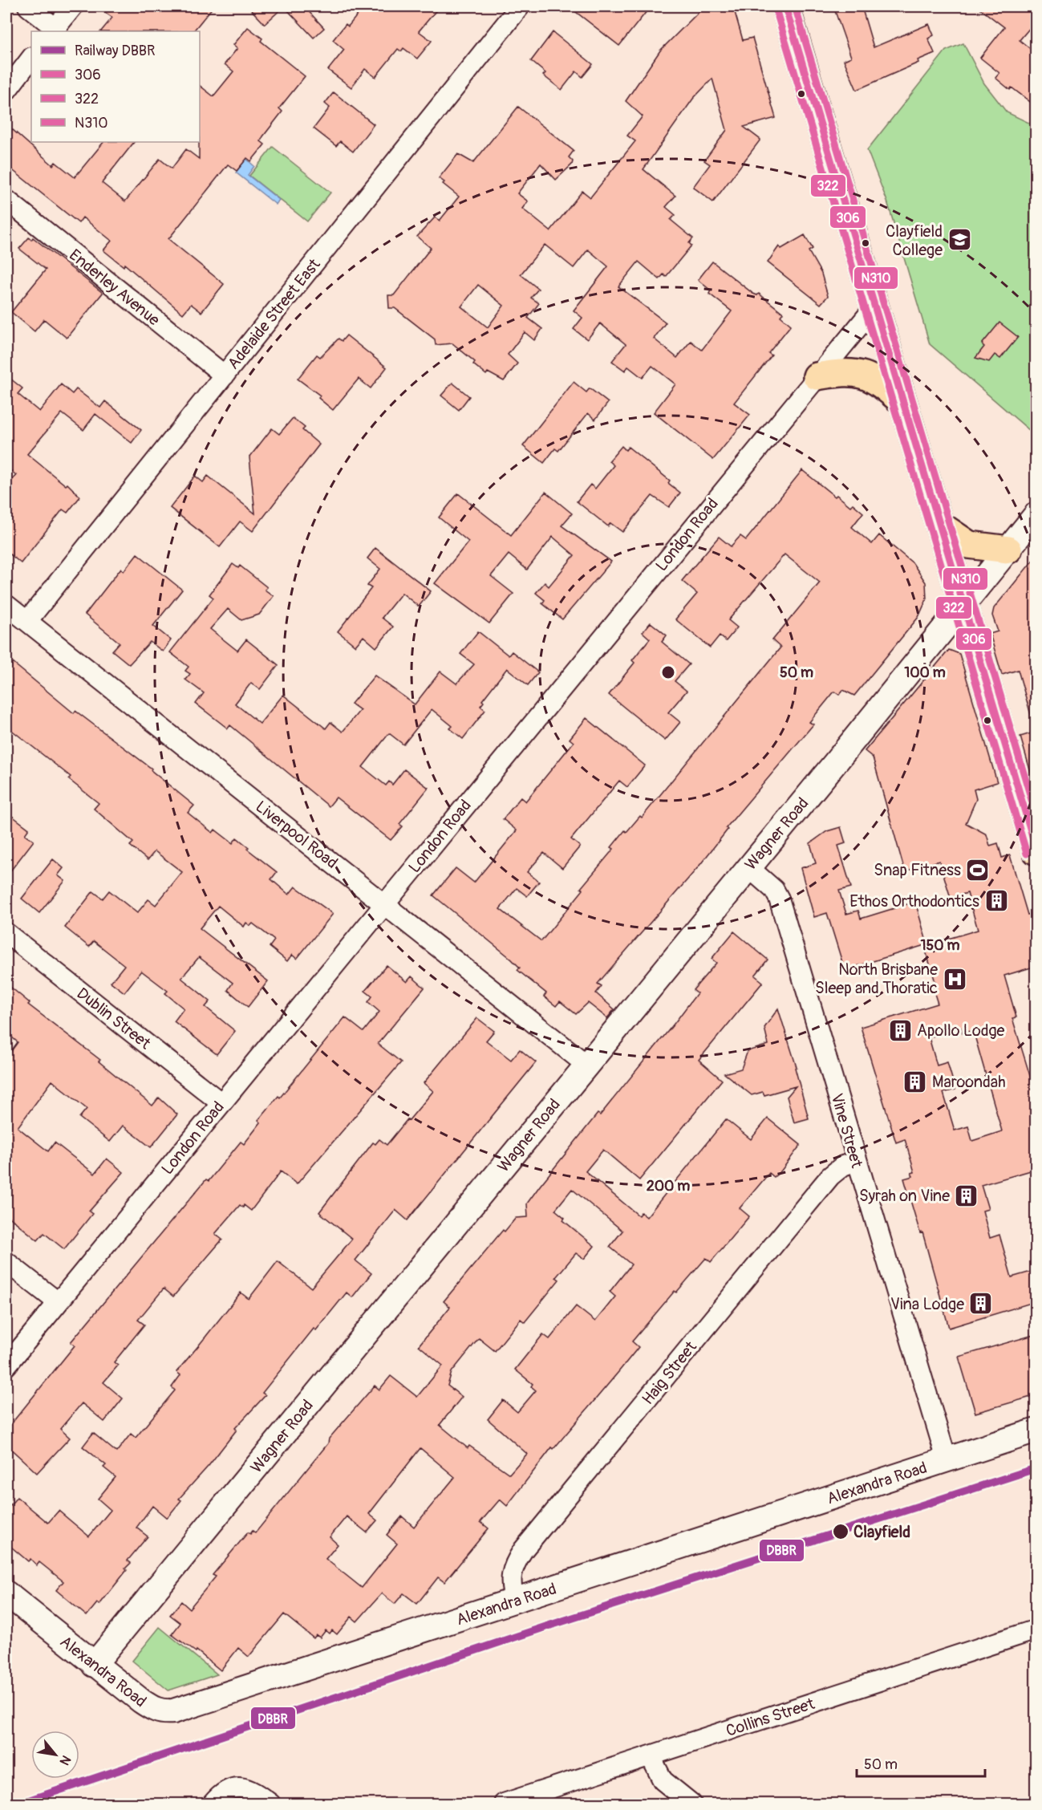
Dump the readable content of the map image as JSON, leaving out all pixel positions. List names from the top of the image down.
{
  "streets": {
    "street": [
      "Enderley Avenue",
      "Adelaide Street East",
      "London Road",
      "Wagner Road",
      "Liverpool Road",
      "Dublin Street",
      "Vine Street",
      "Haig Street",
      "Alexandra Road",
      "Collins Street"
    ]
  },
  "crossings": [
    ["Enderley Avenue", "Adelaide Street East"],
    ["Adelaide Street East", "Liverpool Road"],
    ["London Road", "Liverpool Road"],
    ["London Road", "Dublin Street"],
    ["Wagner Road", "Liverpool Road"],
    ["Wagner Road", "Vine Street"],
    ["Wagner Road", "Alexandra Road"],
    ["Vine Street", "Haig Street"],
    ["Vine Street", "Alexandra Road"],
    ["Haig Street", "Alexandra Road"]
  ],
  "places": {
    "school or university": ["Clayfield College"],
    "sports": ["Snap Fitness"],
    "building": [
      "Ethos Orthodontics",
      "Apollo Lodge",
      "Maroondah",
      "Syrah on Vine",
      "Vina Lodge"
    ],
    "hospital": ["North Brisbane Sleep and Thoratic"],
    "other": ["Clayfield"]
  },
  "lines": [
    "transit line 306",
    "transit line N310",
    "transit line 322",
    "rail line DBBR"
  ],
  "legend": [
    "Railway DBBR",
    "306",
    "322",
    "N310"
  ],
  "scale_bar": "50 m",
  "north": "bottom right",
  "rings": [
    "50 m",
    "100 m",
    "150 m",
    "200 m"
  ]
}
